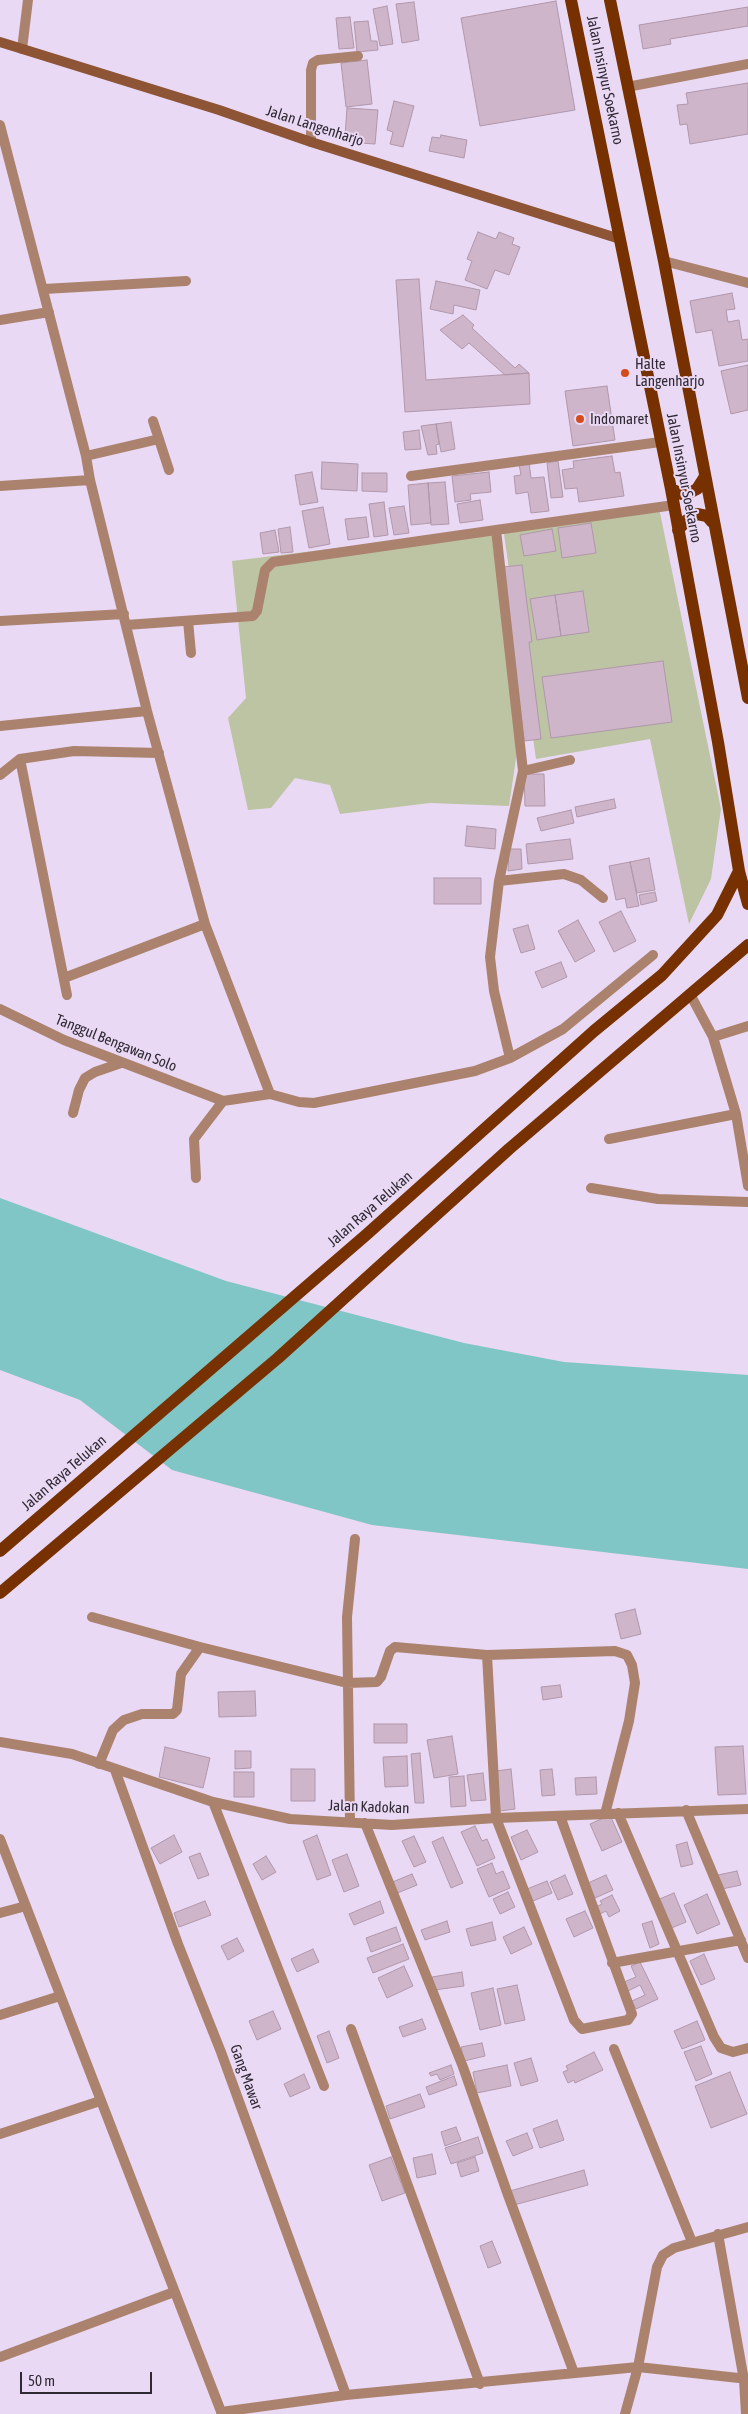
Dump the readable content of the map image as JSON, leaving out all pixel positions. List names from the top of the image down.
{
  "streets": {
    "main road": ["Jalan Insinyur Soekarno", "Jalan Langenharjo", "Jalan Raya Telukan"],
    "street": ["Tanggul Bengawan Solo", "Jalan Kadokan", "Gang Mawar"]
  },
  "crossings": [
    ["Jalan Insinyur Soekarno", "Jalan Langenharjo"],
    ["Jalan Insinyur Soekarno", "Jalan Raya Telukan"],
    ["Jalan Kadokan", "Gang Mawar"]
  ],
  "places": ["Halte Langenharjo", "Indomaret"],
  "scale_bar": "50 m"
}
